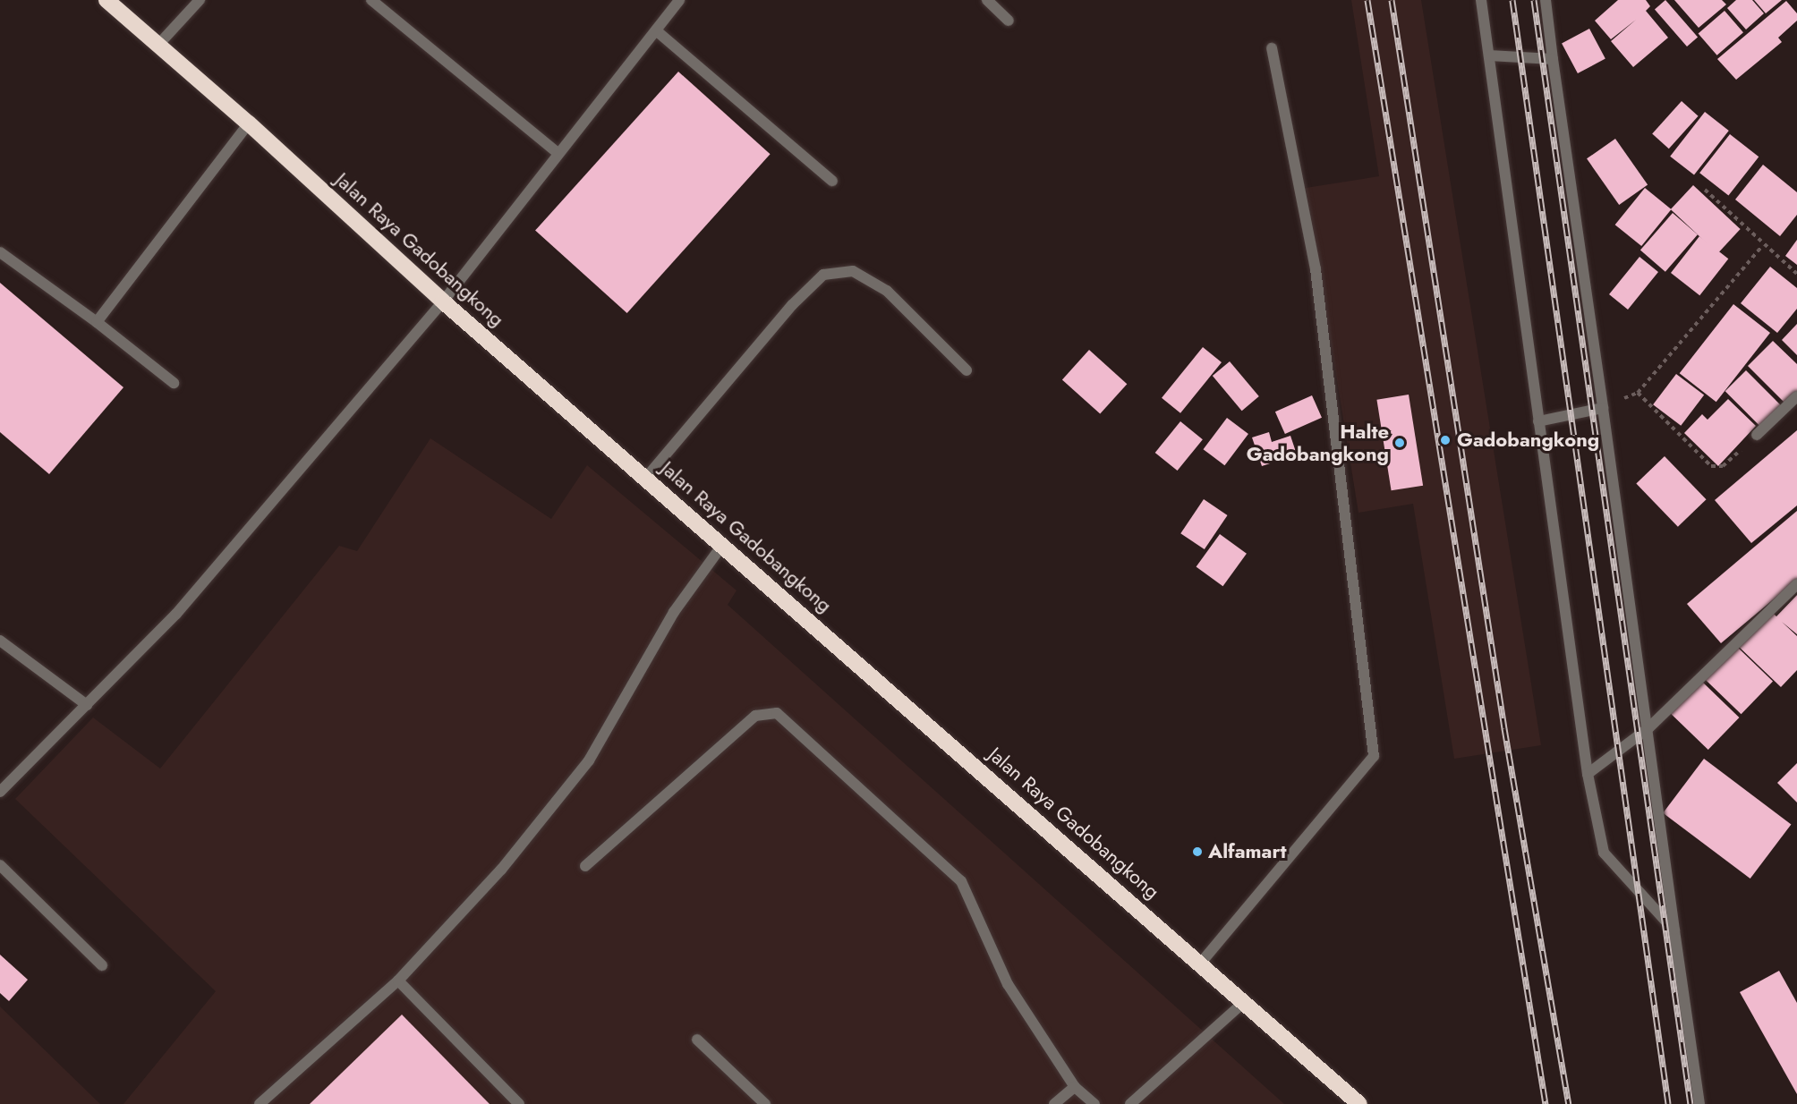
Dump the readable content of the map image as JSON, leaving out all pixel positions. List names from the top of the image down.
{
  "streets": {
    "highway": ["Jalan Raya Gadobangkong"]
  },
  "places": ["Gadobangkong", "Halte Gadobangkong", "Alfamart"]
}
